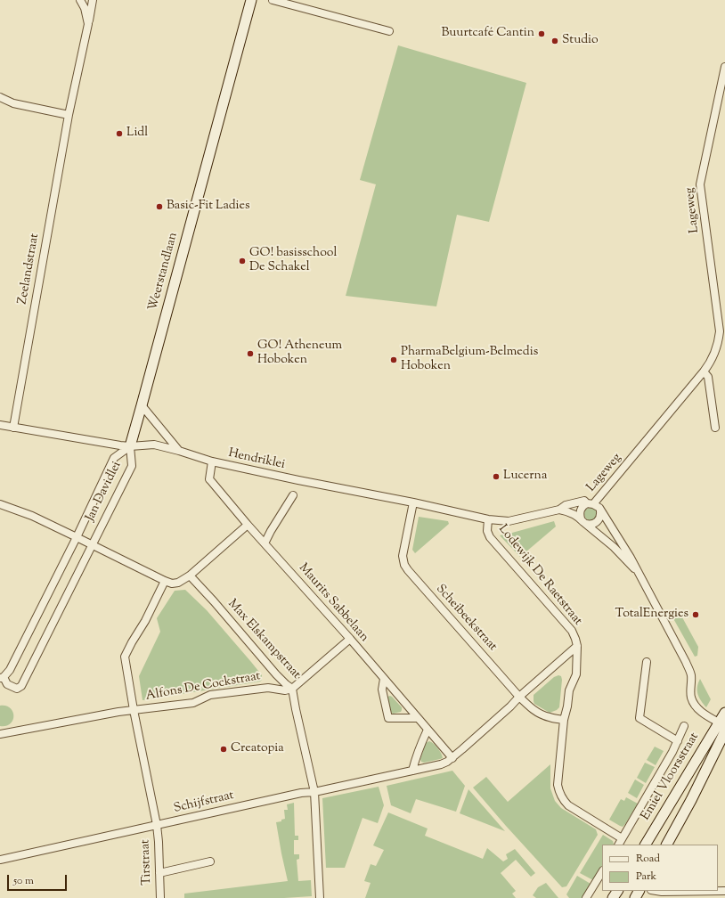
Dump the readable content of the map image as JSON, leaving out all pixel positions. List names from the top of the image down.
{
  "streets": {
    "street": [
      "Lageweg",
      "Zeelandstraat",
      "Weerstandlaan",
      "Hendriklei",
      "Jan Davidlei",
      "Lodewijk De Raetstraat",
      "Maurits Sabbelaan",
      "Scheibeekstraat",
      "Max Elskampstraat",
      "Alfons De Cockstraat",
      "Emiel Vloorsstraat",
      "Schijfstraat",
      "Tirstraat"
    ]
  },
  "crossings": [
    ["Lageweg", "Hendriklei"],
    ["Zeelandstraat", "Hendriklei"],
    ["Weerstandlaan", "Hendriklei"],
    ["Weerstandlaan", "Jan Davidlei"],
    ["Hendriklei", "Jan Davidlei"],
    ["Hendriklei", "Lodewijk De Raetstraat"],
    ["Hendriklei", "Maurits Sabbelaan"],
    ["Hendriklei", "Scheibeekstraat"],
    ["Lodewijk De Raetstraat", "Maurits Sabbelaan"],
    ["Lodewijk De Raetstraat", "Scheibeekstraat"],
    ["Lodewijk De Raetstraat", "Emiel Vloorsstraat"],
    ["Lodewijk De Raetstraat", "Schijfstraat"],
    ["Maurits Sabbelaan", "Schijfstraat"],
    ["Max Elskampstraat", "Alfons De Cockstraat"],
    ["Max Elskampstraat", "Schijfstraat"],
    ["Alfons De Cockstraat", "Tirstraat"],
    ["Schijfstraat", "Tirstraat"]
  ],
  "places": [
    "Buurtcafé Cantin",
    "Studio",
    "Lidl",
    "Basic-Fit Ladies",
    "GO! basisschool De Schakel",
    "GO! Atheneum Hoboken",
    "PharmaBelgium-Belmedis Hoboken",
    "Lucerna",
    "TotalEnergies",
    "Creatopia"
  ],
  "legend": ["Road", "Park"],
  "scale_bar": "50 m"
}
